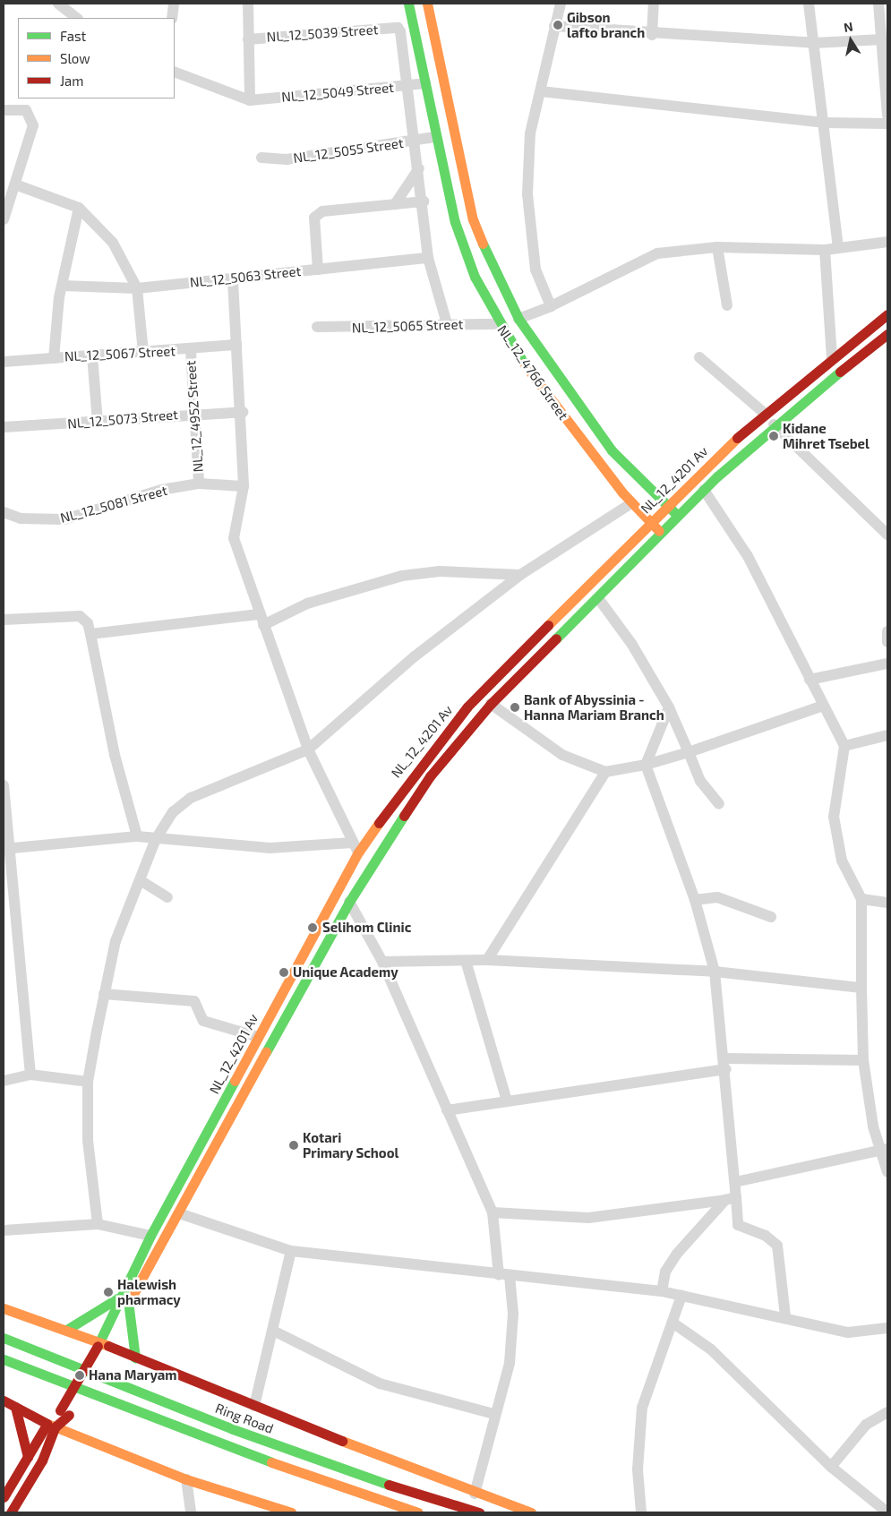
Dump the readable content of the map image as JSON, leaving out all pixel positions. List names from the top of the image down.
{
  "streets": {
    "main road": ["NL_12_4766 Street", "NL_12_4201 Av", "Ring Road"],
    "street": [
      "NL_12_5039 Street",
      "NL_12_5049 Street",
      "NL_12_5055 Street",
      "NL_12_5063 Street",
      "NL_12_5065 Street",
      "NL_12_5067 Street",
      "NL_12_4952 Street",
      "NL_12_5073 Street",
      "NL_12_5081 Street"
    ]
  },
  "crossings": [
    ["NL_12_5039 Street", "NL_12_5049 Street"],
    ["NL_12_5049 Street", "NL_12_4766 Street"],
    ["NL_12_5055 Street", "NL_12_4766 Street"],
    ["NL_12_5065 Street", "NL_12_4766 Street"],
    ["NL_12_5067 Street", "NL_12_4952 Street"],
    ["NL_12_4766 Street", "NL_12_4201 Av"],
    ["NL_12_4952 Street", "NL_12_5073 Street"],
    ["NL_12_4952 Street", "NL_12_5081 Street"]
  ],
  "places": [
    "Gibson lafto branch",
    "Kidane Mihret Tsebel",
    "Bank of Abyssinia - Hanna Mariam Branch",
    "Selihom Clinic",
    "Unique Academy",
    "Kotari Primary School",
    "Halewish pharmacy",
    "Hana Maryam"
  ],
  "legend": ["Fast", "Slow", "Jam"],
  "north": "top"
}
